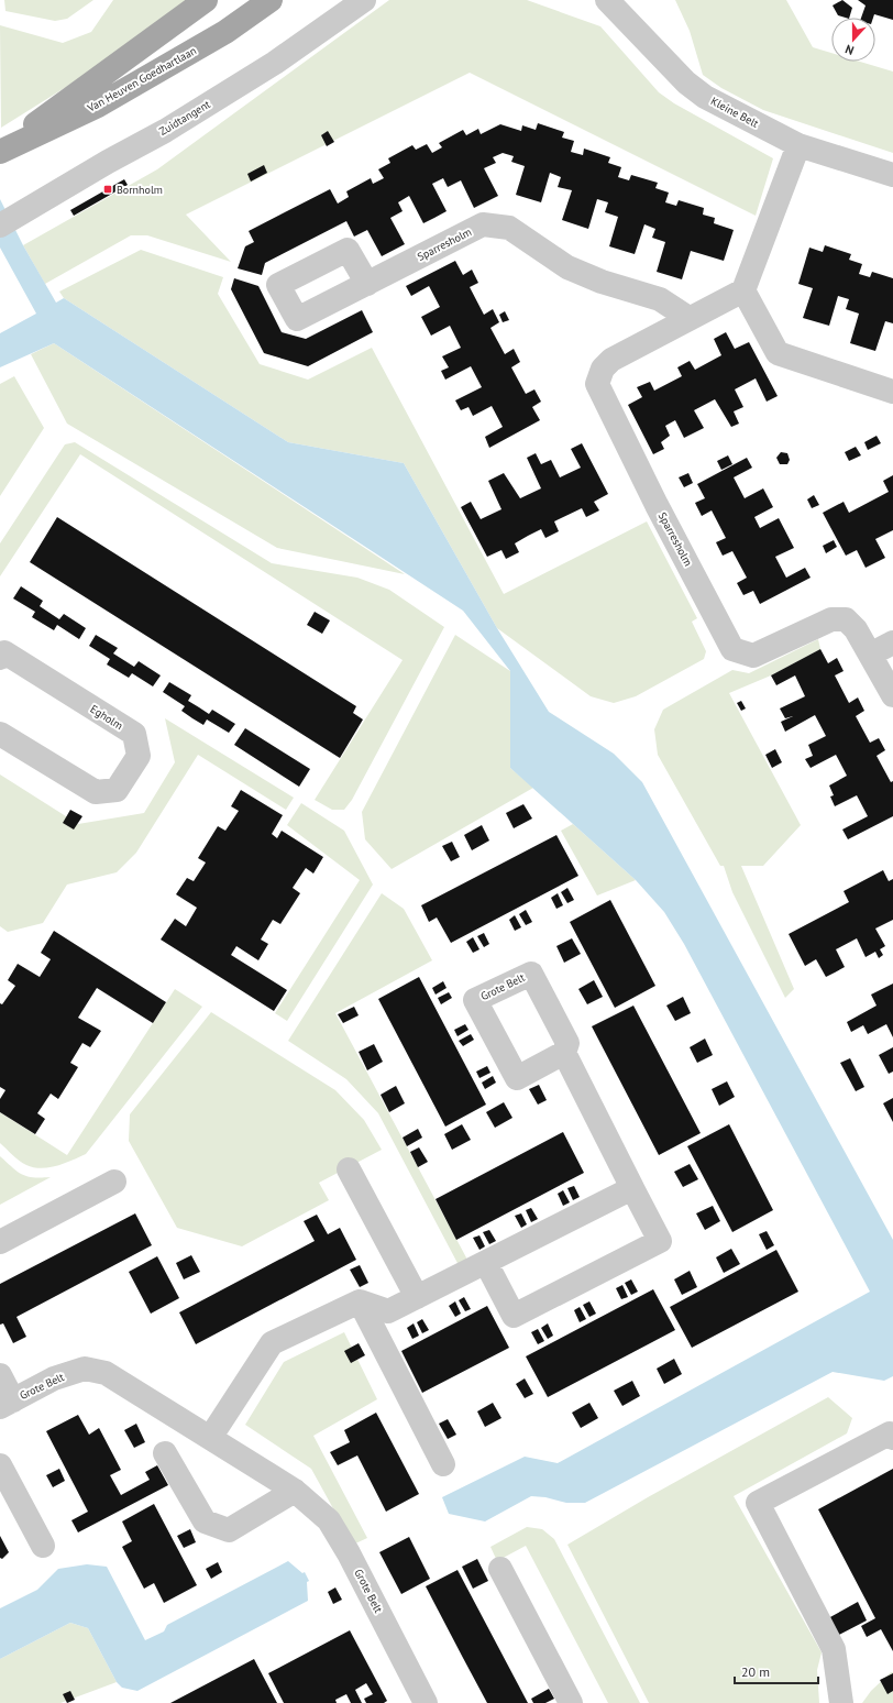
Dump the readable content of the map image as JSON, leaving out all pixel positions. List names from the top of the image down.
{
  "streets": {
    "main road": ["Van Heuven Goedhartlaan"],
    "street": [
      "Kleine Belt",
      "Zuidtangent",
      "Sparresholm",
      "Egholm",
      "Grote Belt"
    ]
  },
  "places": {
    "transit": ["Bornholm"]
  },
  "scale_bar": "20 m",
  "north": "bottom"
}
